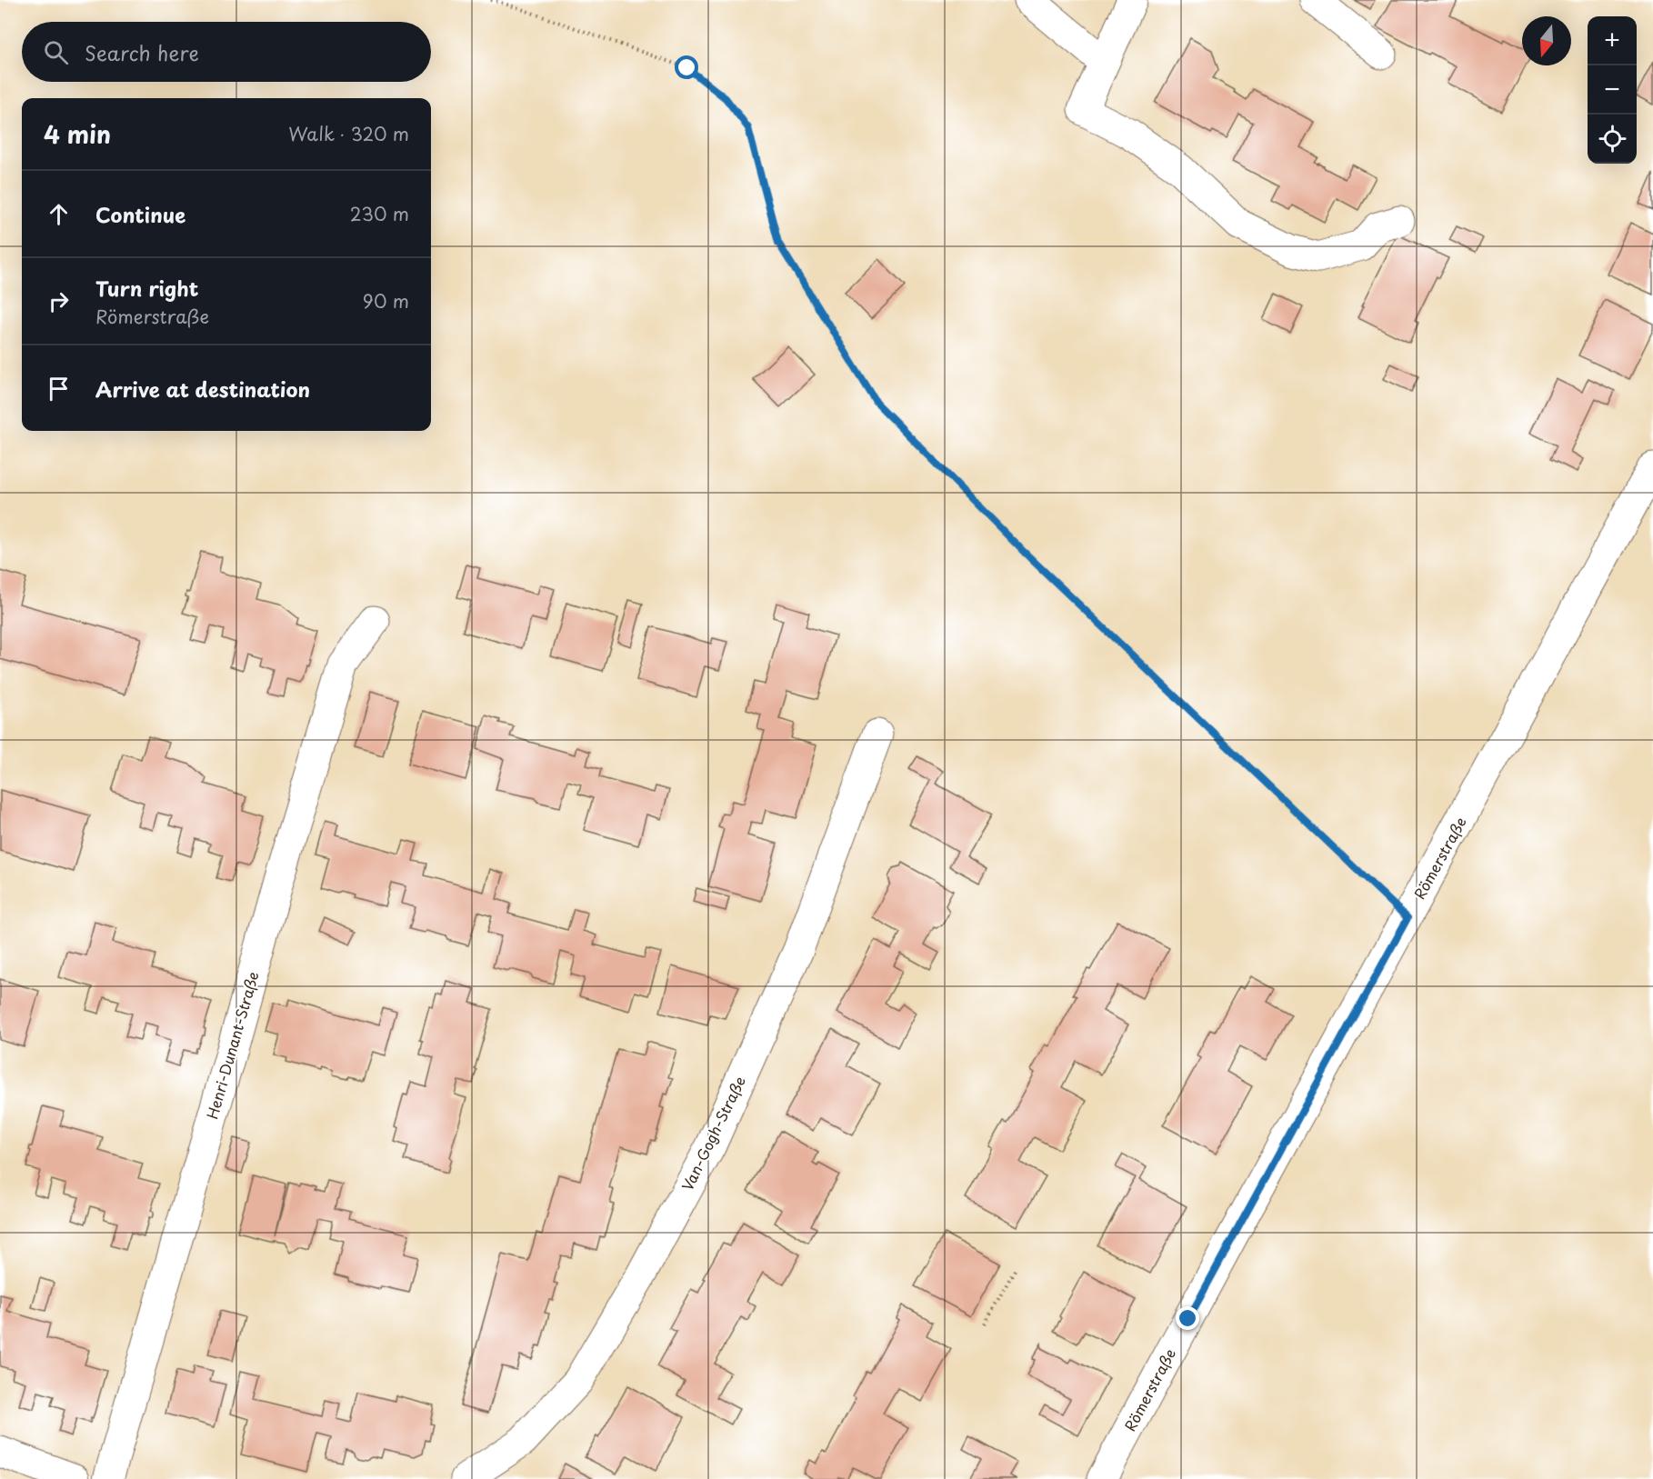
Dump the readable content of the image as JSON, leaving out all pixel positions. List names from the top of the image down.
{
  "streets": {
    "street": ["Römerstraße", "Henri-Dunant-Straße", "Van-Gogh-Straße"]
  },
  "north": "bottom",
  "page": {
    "map_buttons": ["+", "−"],
    "search": "Search here",
    "heading": ["4 min", "Walk · 320 m"],
    "list": [
      ["Continue", "230 m"],
      ["Turn right", "Römerstraße", "90 m"],
      "Arrive at destination"
    ]
  }
}
